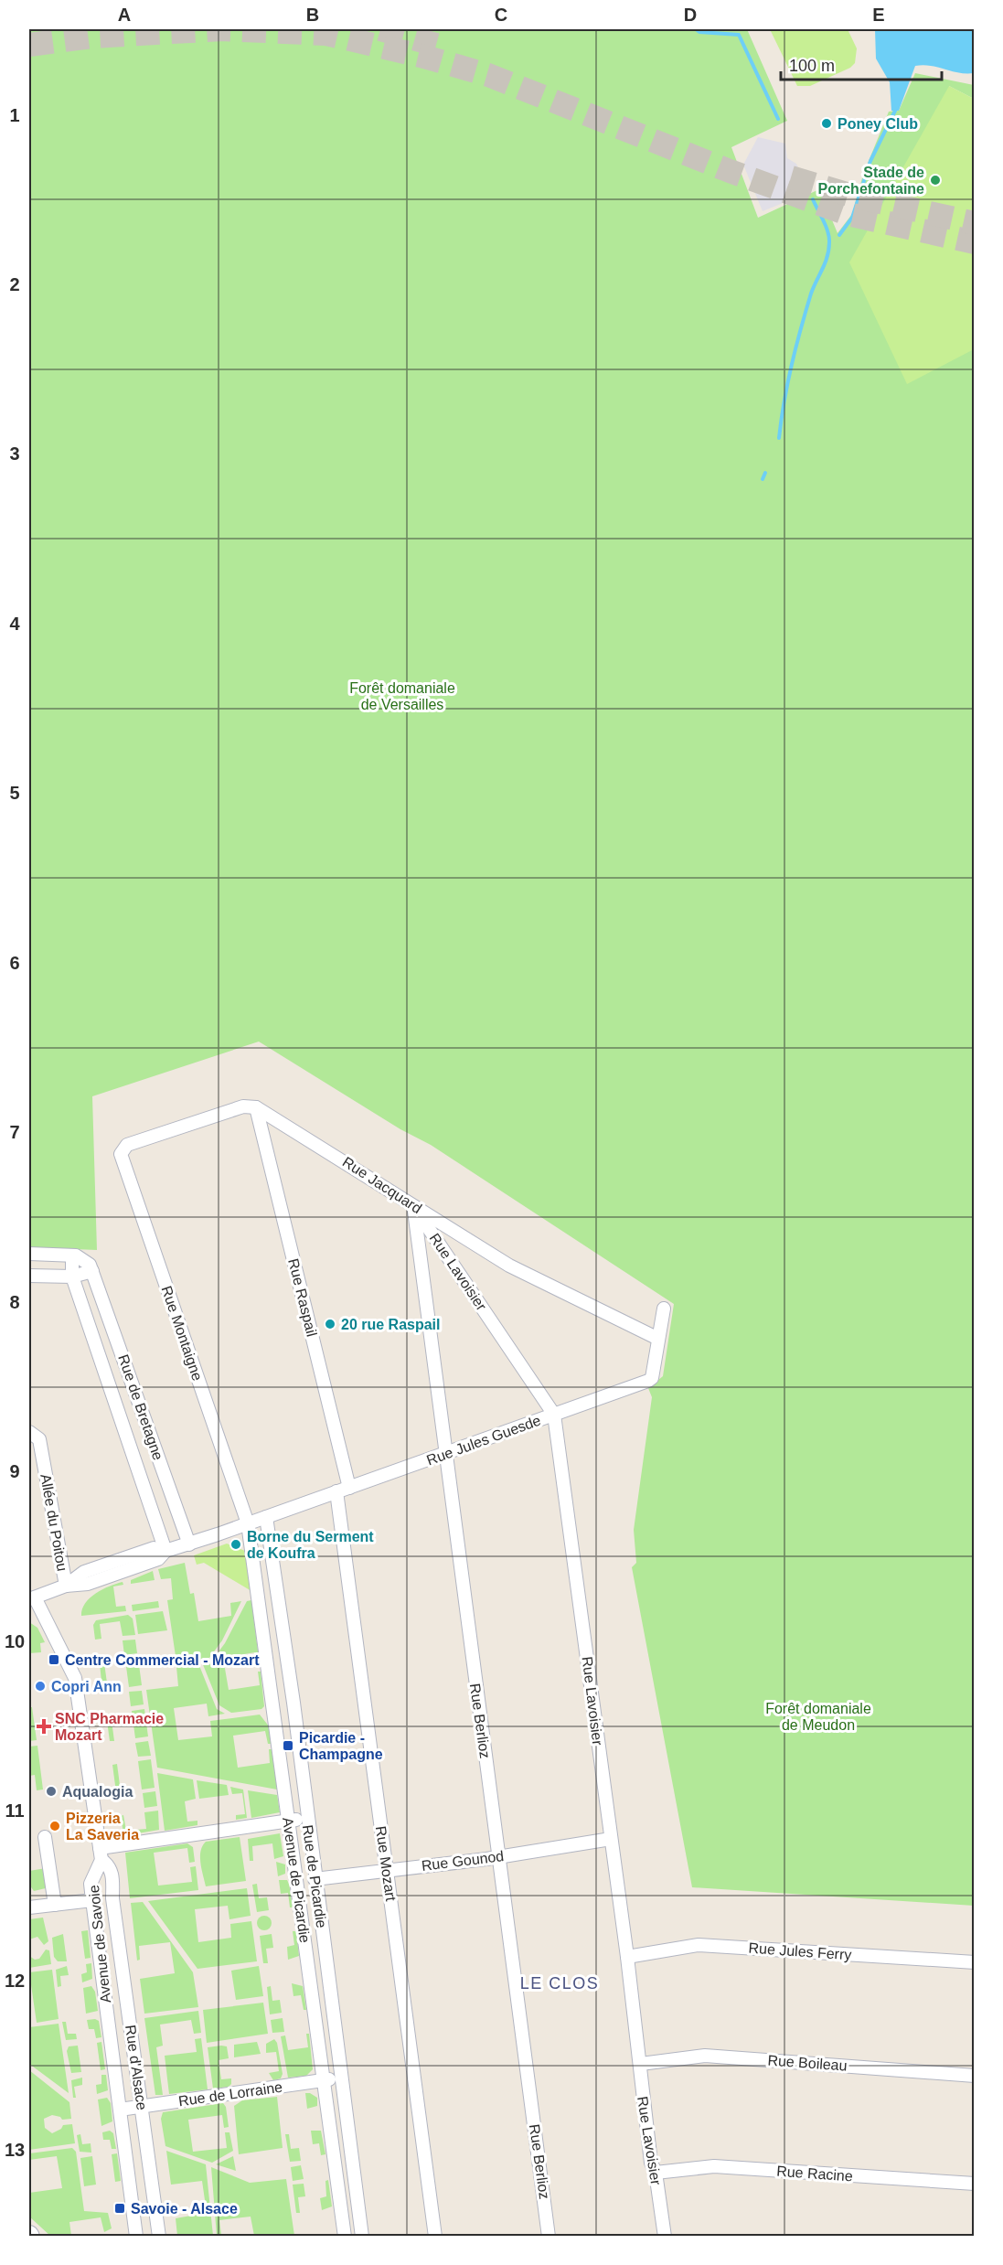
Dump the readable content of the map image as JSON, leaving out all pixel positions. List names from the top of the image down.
{
  "streets": {
    "street": [
      "Rue Jacquard",
      "Rue Lavoisier",
      "Rue Raspail",
      "Rue Montaigne",
      "Rue de Bretagne",
      "Rue Jules Guesde",
      "Allée du Poitou",
      "Rue Berlioz",
      "Rue Gounod",
      "Rue Mozart",
      "Rue de Picardie",
      "Avenue de Picardie",
      "Avenue de Savoie",
      "Rue Jules Ferry",
      "Rue Boileau",
      "Rue d'Alsace",
      "Rue de Lorraine",
      "Rue Racine"
    ]
  },
  "crossings": [
    ["Rue Jacquard", "Rue Lavoisier"],
    ["Rue Jacquard", "Rue Raspail"],
    ["Rue Jacquard", "Rue Montaigne"],
    ["Rue Jacquard", "Rue Jules Guesde"],
    ["Rue Jacquard", "Rue Berlioz"],
    ["Rue Lavoisier", "Rue Jules Guesde"],
    ["Rue Lavoisier", "Rue Berlioz"],
    ["Rue Lavoisier", "Rue Gounod"],
    ["Rue Lavoisier", "Rue Jules Ferry"],
    ["Rue Lavoisier", "Rue Boileau"],
    ["Rue Lavoisier", "Rue Racine"],
    ["Rue Raspail", "Rue Montaigne"],
    ["Rue Raspail", "Rue Jules Guesde"],
    ["Rue Montaigne", "Rue Jules Guesde"],
    ["Rue Montaigne", "Avenue de Picardie"],
    ["Rue de Bretagne", "Rue Jules Guesde"],
    ["Rue Jules Guesde", "Allée du Poitou"],
    ["Rue Jules Guesde", "Rue Berlioz"],
    ["Rue Jules Guesde", "Rue Mozart"],
    ["Rue Jules Guesde", "Rue de Picardie"],
    ["Rue Jules Guesde", "Avenue de Picardie"],
    ["Rue Berlioz", "Rue Gounod"],
    ["Rue Gounod", "Rue Mozart"],
    ["Rue Gounod", "Rue de Picardie"],
    ["Rue de Picardie", "Rue de Lorraine"],
    ["Avenue de Picardie", "Rue de Lorraine"],
    ["Avenue de Savoie", "Rue d'Alsace"],
    ["Avenue de Savoie", "Rue de Lorraine"],
    ["Rue d'Alsace", "Rue de Lorraine"]
  ],
  "districts": ["LE CLOS"],
  "parks": ["Forêt domaniale de Versailles", "Forêt domaniale de Meudon"],
  "places": {
    "other": [
      "Poney Club",
      "Stade de Porchefontaine",
      "20 rue Raspail",
      "Borne du Serment de Koufra",
      "Copri Ann",
      "Aqualogia",
      "Pizzeria La Saveria"
    ],
    "transit": ["Centre Commercial - Mozart", "Picardie - Champagne", "Savoie - Alsace"],
    "health": ["SNC Pharmacie Mozart"]
  },
  "scale_bar": "100 m",
  "grid": {
    "columns": [
      "A",
      "B",
      "C",
      "D",
      "E"
    ],
    "rows": [
      "1",
      "2",
      "3",
      "4",
      "5",
      "6",
      "7",
      "8",
      "9",
      "10",
      "11",
      "12",
      "13"
    ]
  }
}
